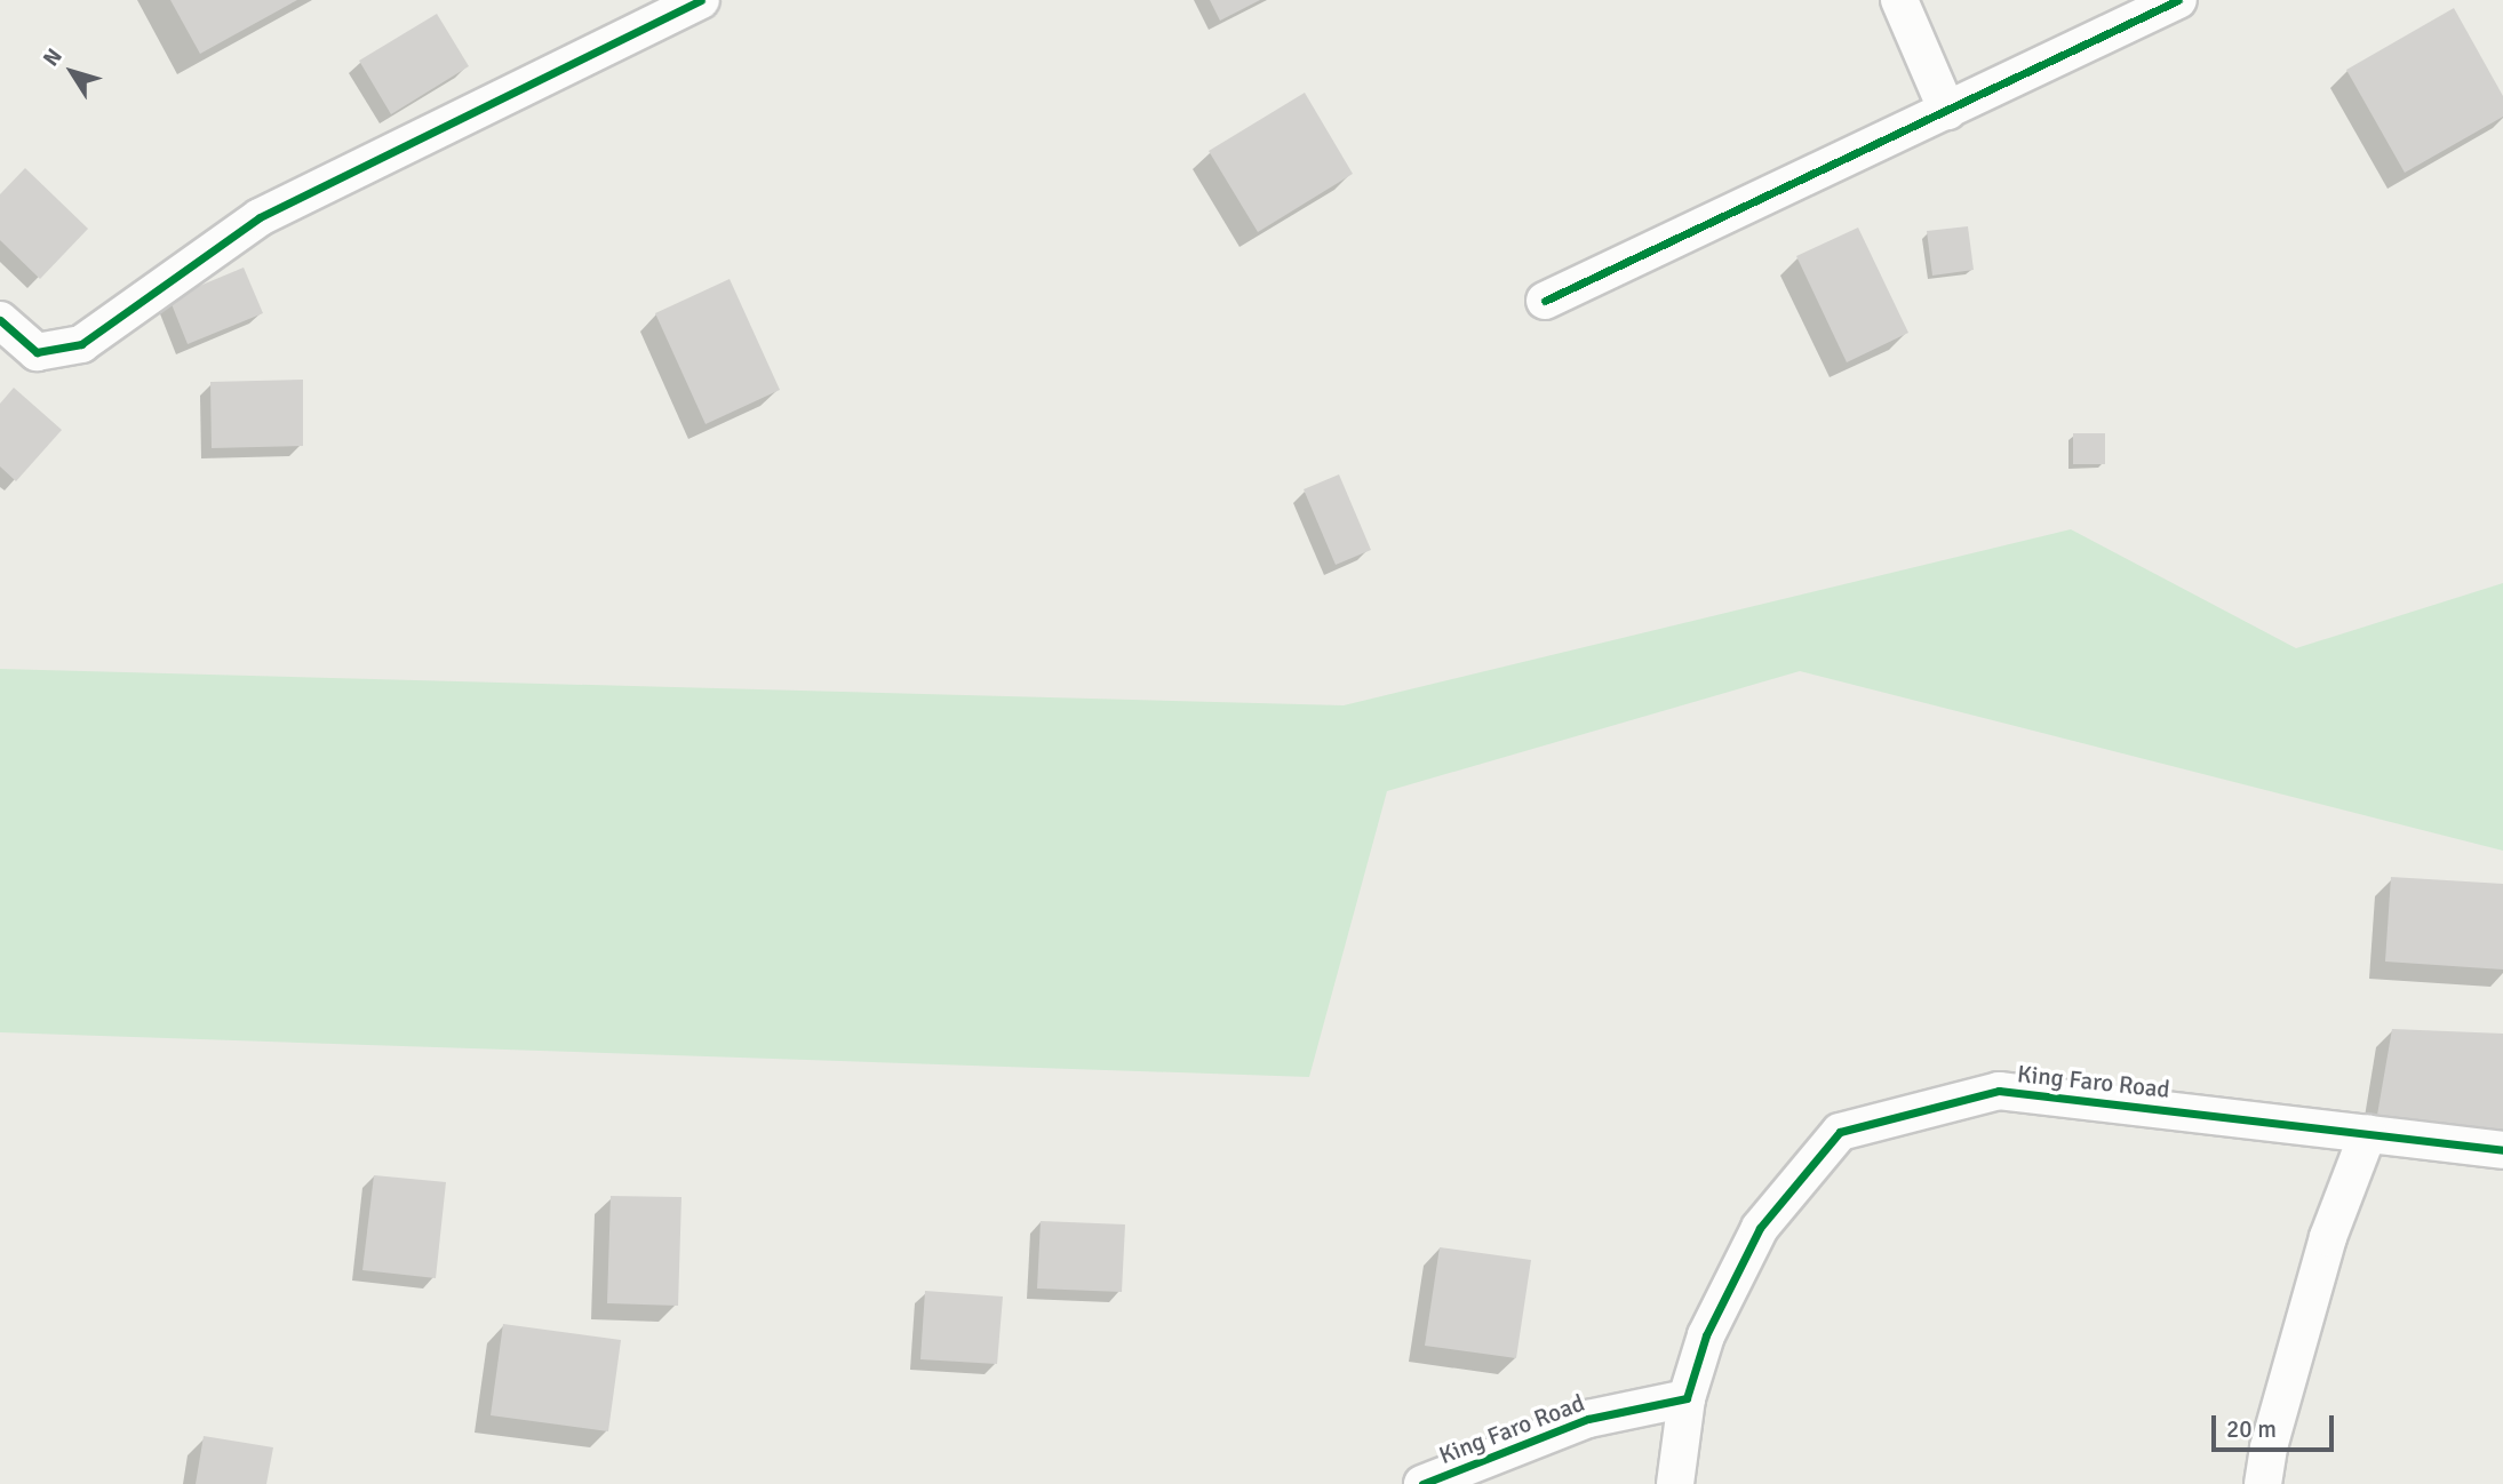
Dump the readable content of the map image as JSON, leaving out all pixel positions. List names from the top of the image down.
{
  "streets": {
    "street": ["King Faro Road"]
  },
  "scale_bar": "20 m",
  "north": "top left"
}
